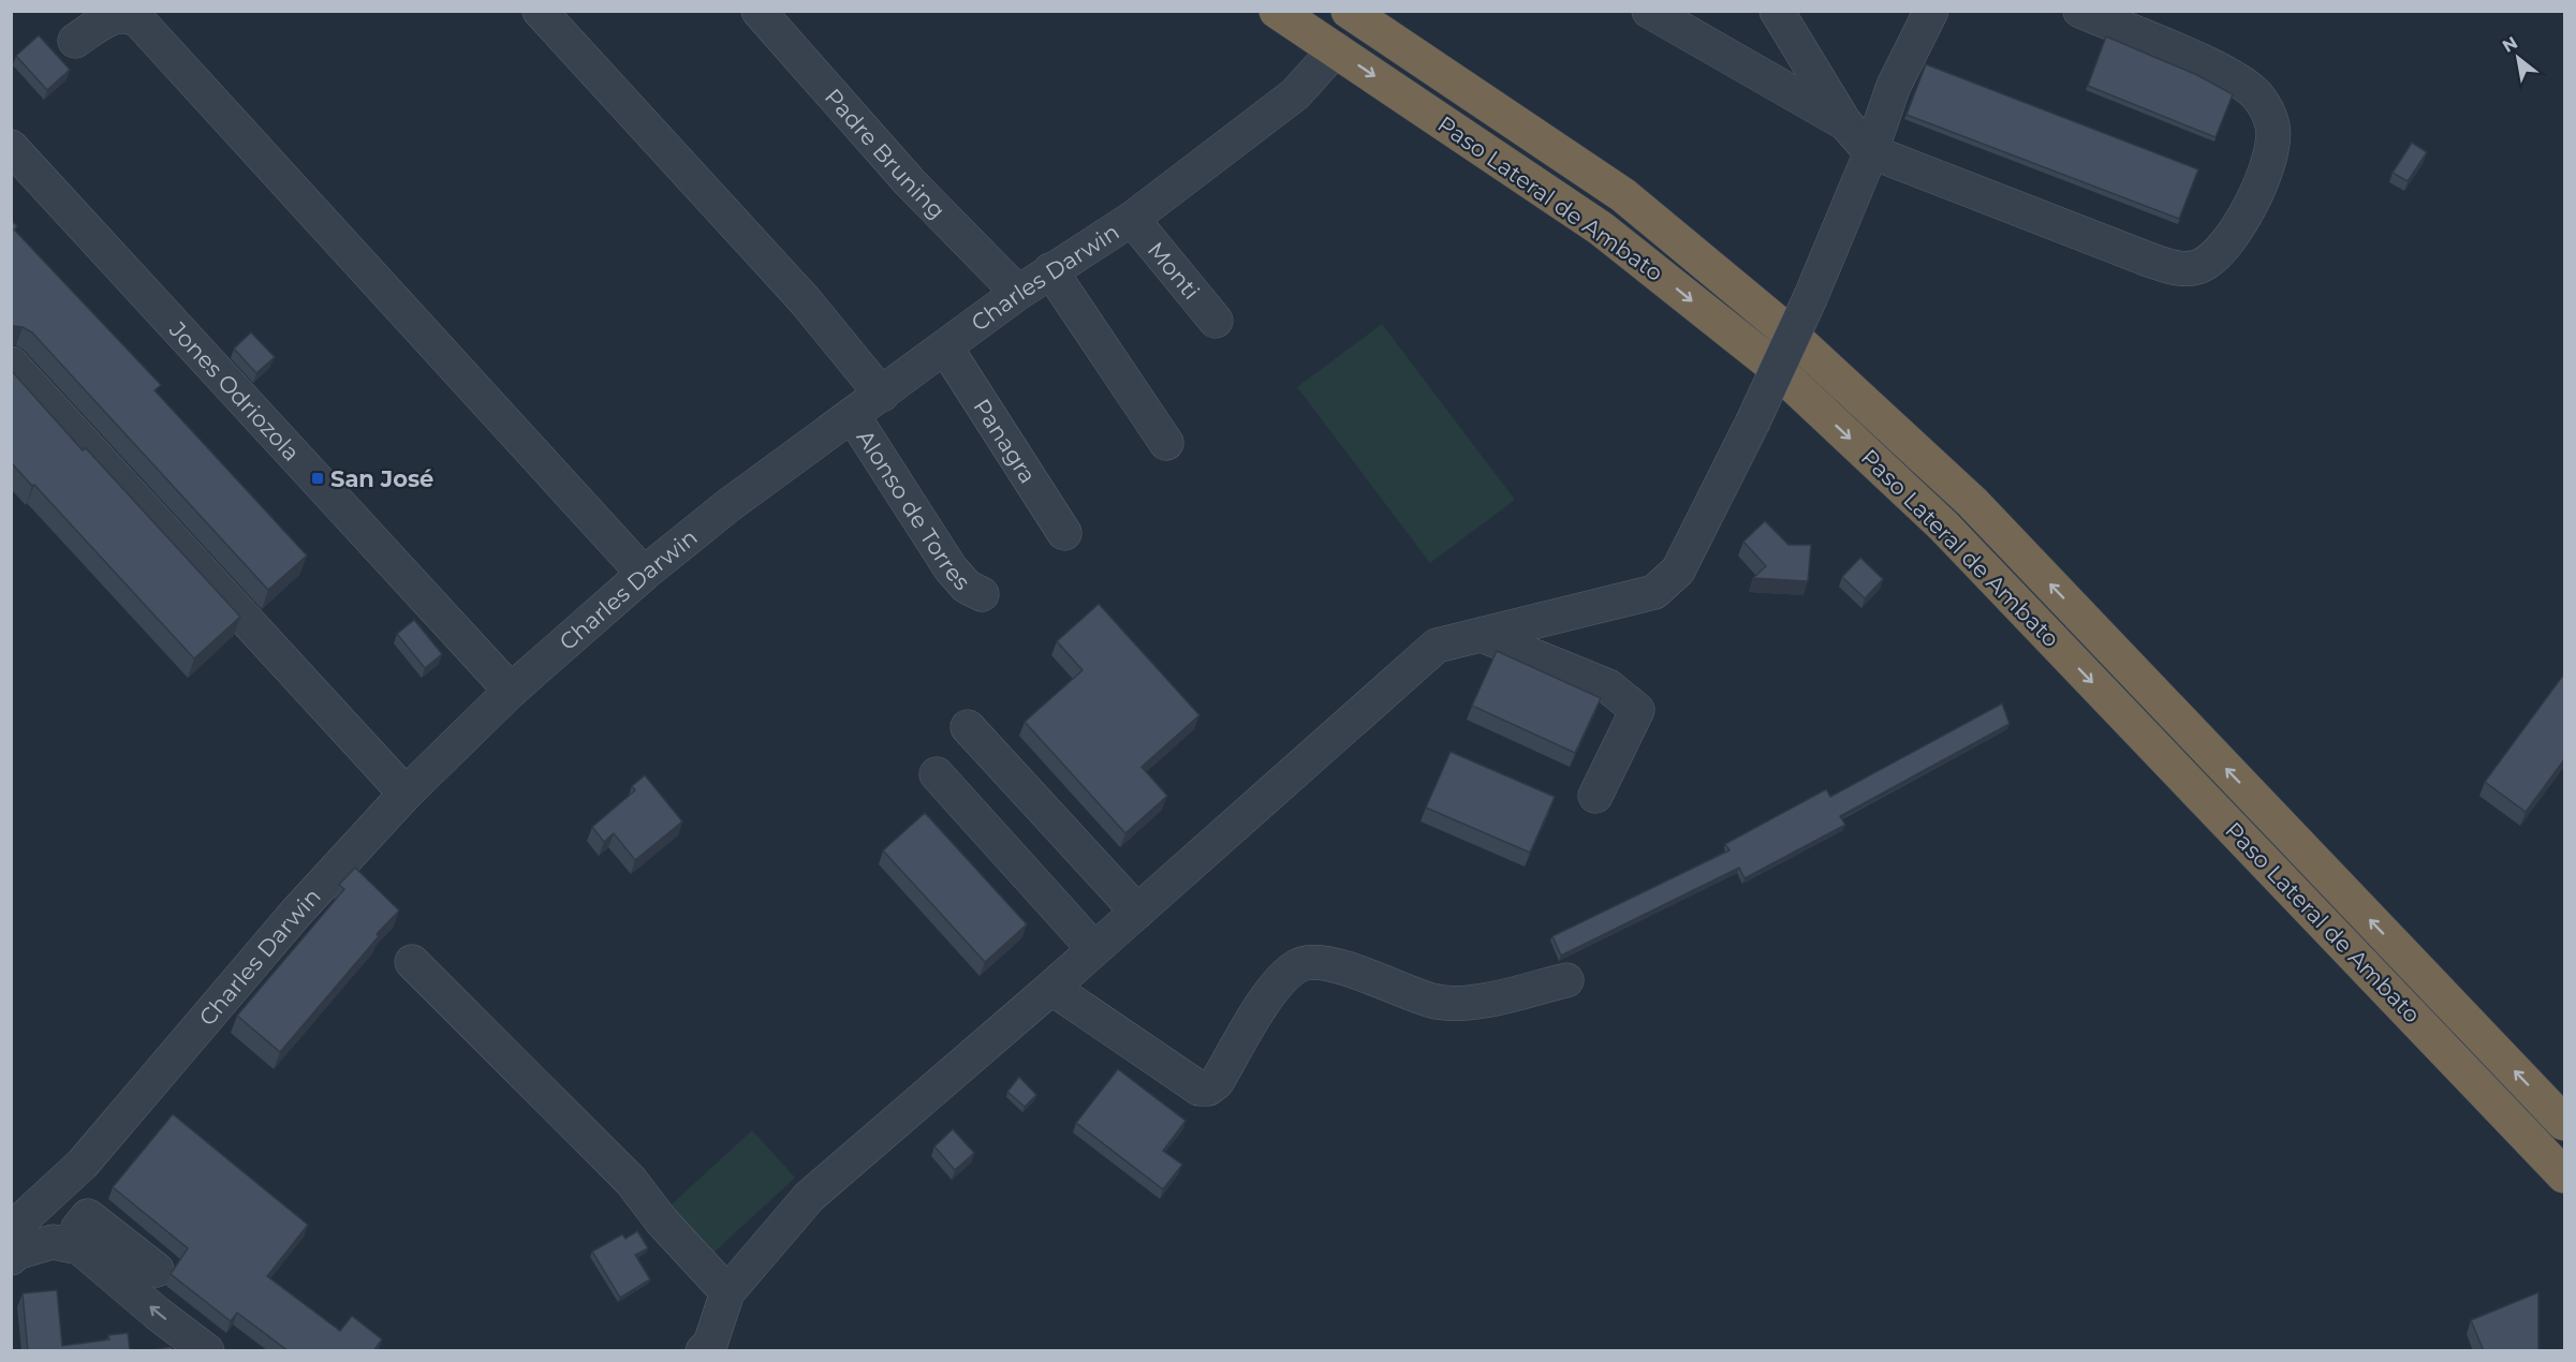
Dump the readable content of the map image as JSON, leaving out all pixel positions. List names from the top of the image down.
{
  "streets": {
    "highway": ["Paso Lateral de Ambato"],
    "street": [
      "Padre Bruning",
      "Monti",
      "Charles Darwin",
      "Jones Odriozola",
      "Panagra",
      "Alonso de Torres"
    ]
  },
  "crossings": [
    ["Padre Bruning", "Charles Darwin"],
    ["Paso Lateral de Ambato", "Charles Darwin"],
    ["Monti", "Charles Darwin"],
    ["Charles Darwin", "Jones Odriozola"],
    ["Charles Darwin", "Panagra"],
    ["Charles Darwin", "Alonso de Torres"]
  ],
  "places": {
    "transit": ["San José"]
  },
  "north": "top left"
}
